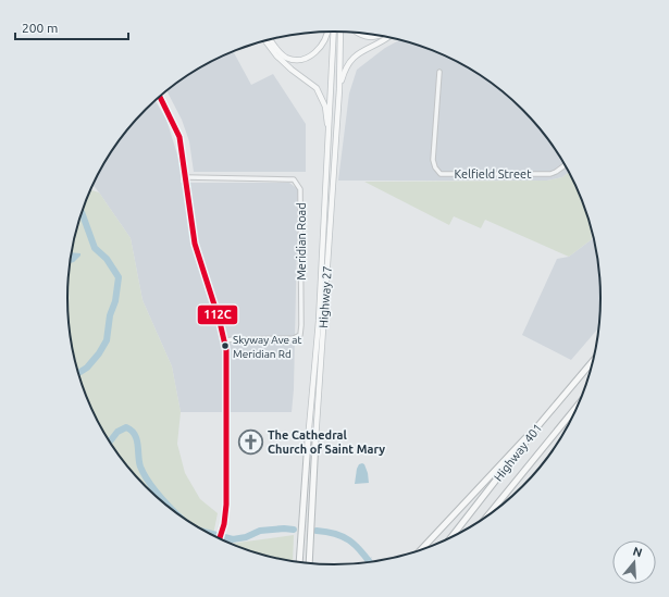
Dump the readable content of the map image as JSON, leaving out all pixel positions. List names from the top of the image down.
{
  "streets": {
    "highway": ["Highway 27", "Highway 401"],
    "street": ["Kelfield Street", "Meridian Road"]
  },
  "places": {
    "other": ["Skyway Ave at Meridian Rd"],
    "church": ["The Cathedral Church of Saint Mary"]
  },
  "lines": ["transit line 112C"],
  "scale_bar": "200 m",
  "north": "top"
}
